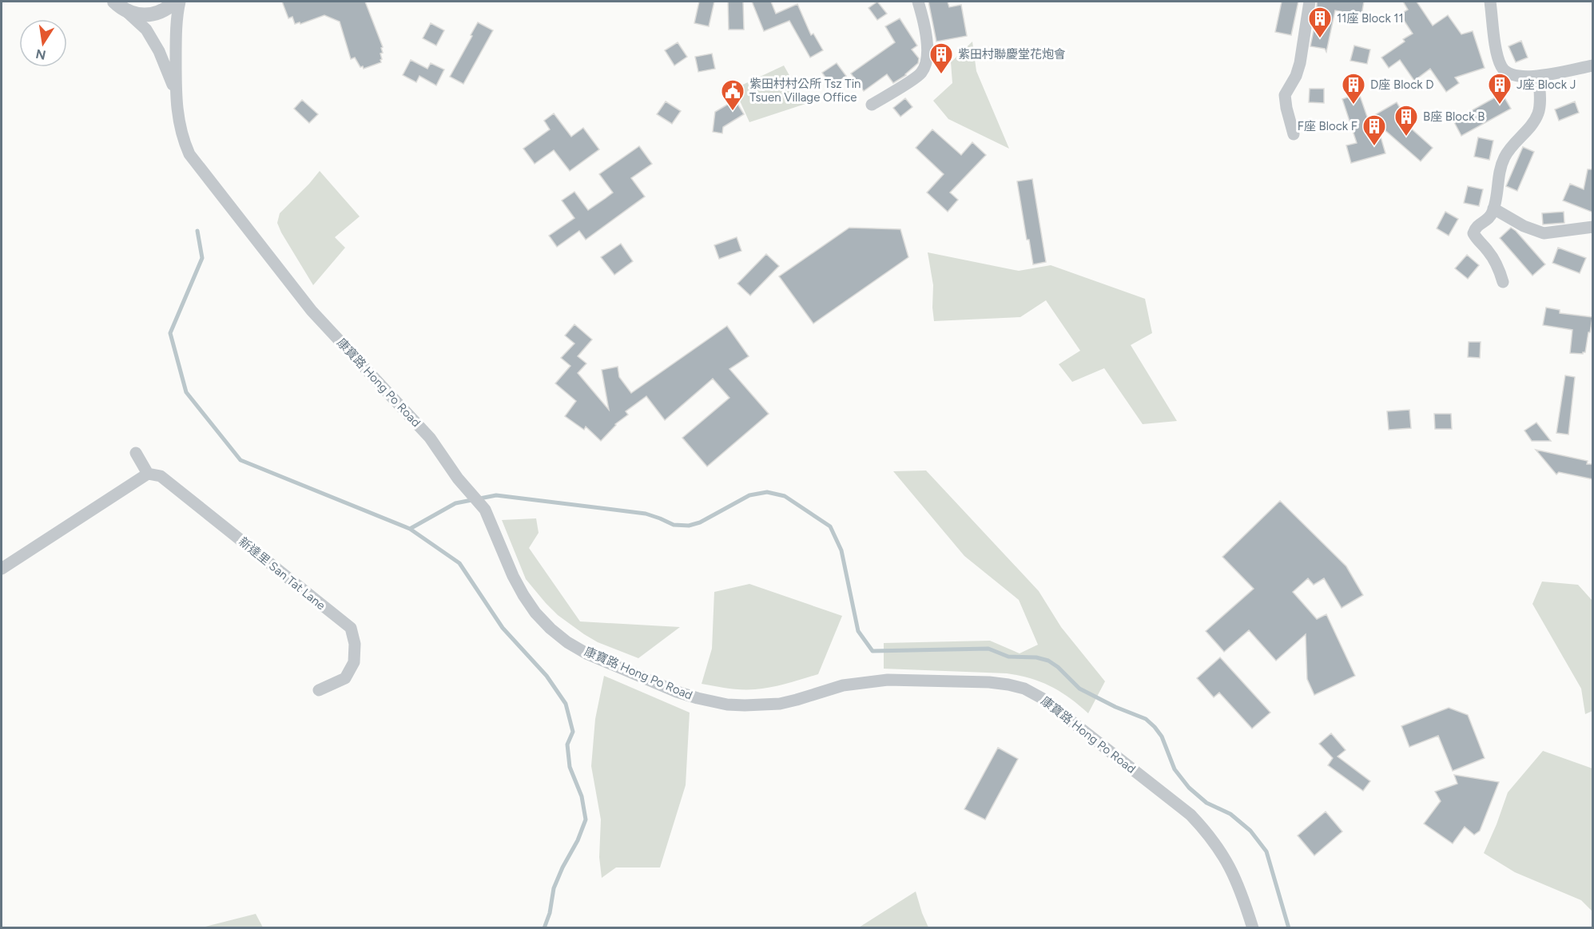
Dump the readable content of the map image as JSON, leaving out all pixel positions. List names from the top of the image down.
{
  "streets": {
    "street": ["康寶路 Hong Po Road", "新達里 San Tat Lane"]
  },
  "places": {
    "building": [
      "11座 Block 11",
      "紫田村聯慶堂花炮會",
      "D座 Block D",
      "J座 Block J",
      "B座 Block B",
      "F座 Block F"
    ],
    "public building": ["紫田村村公所 Tsz Tin Tsuen Village Office"]
  },
  "north": "bottom"
}
